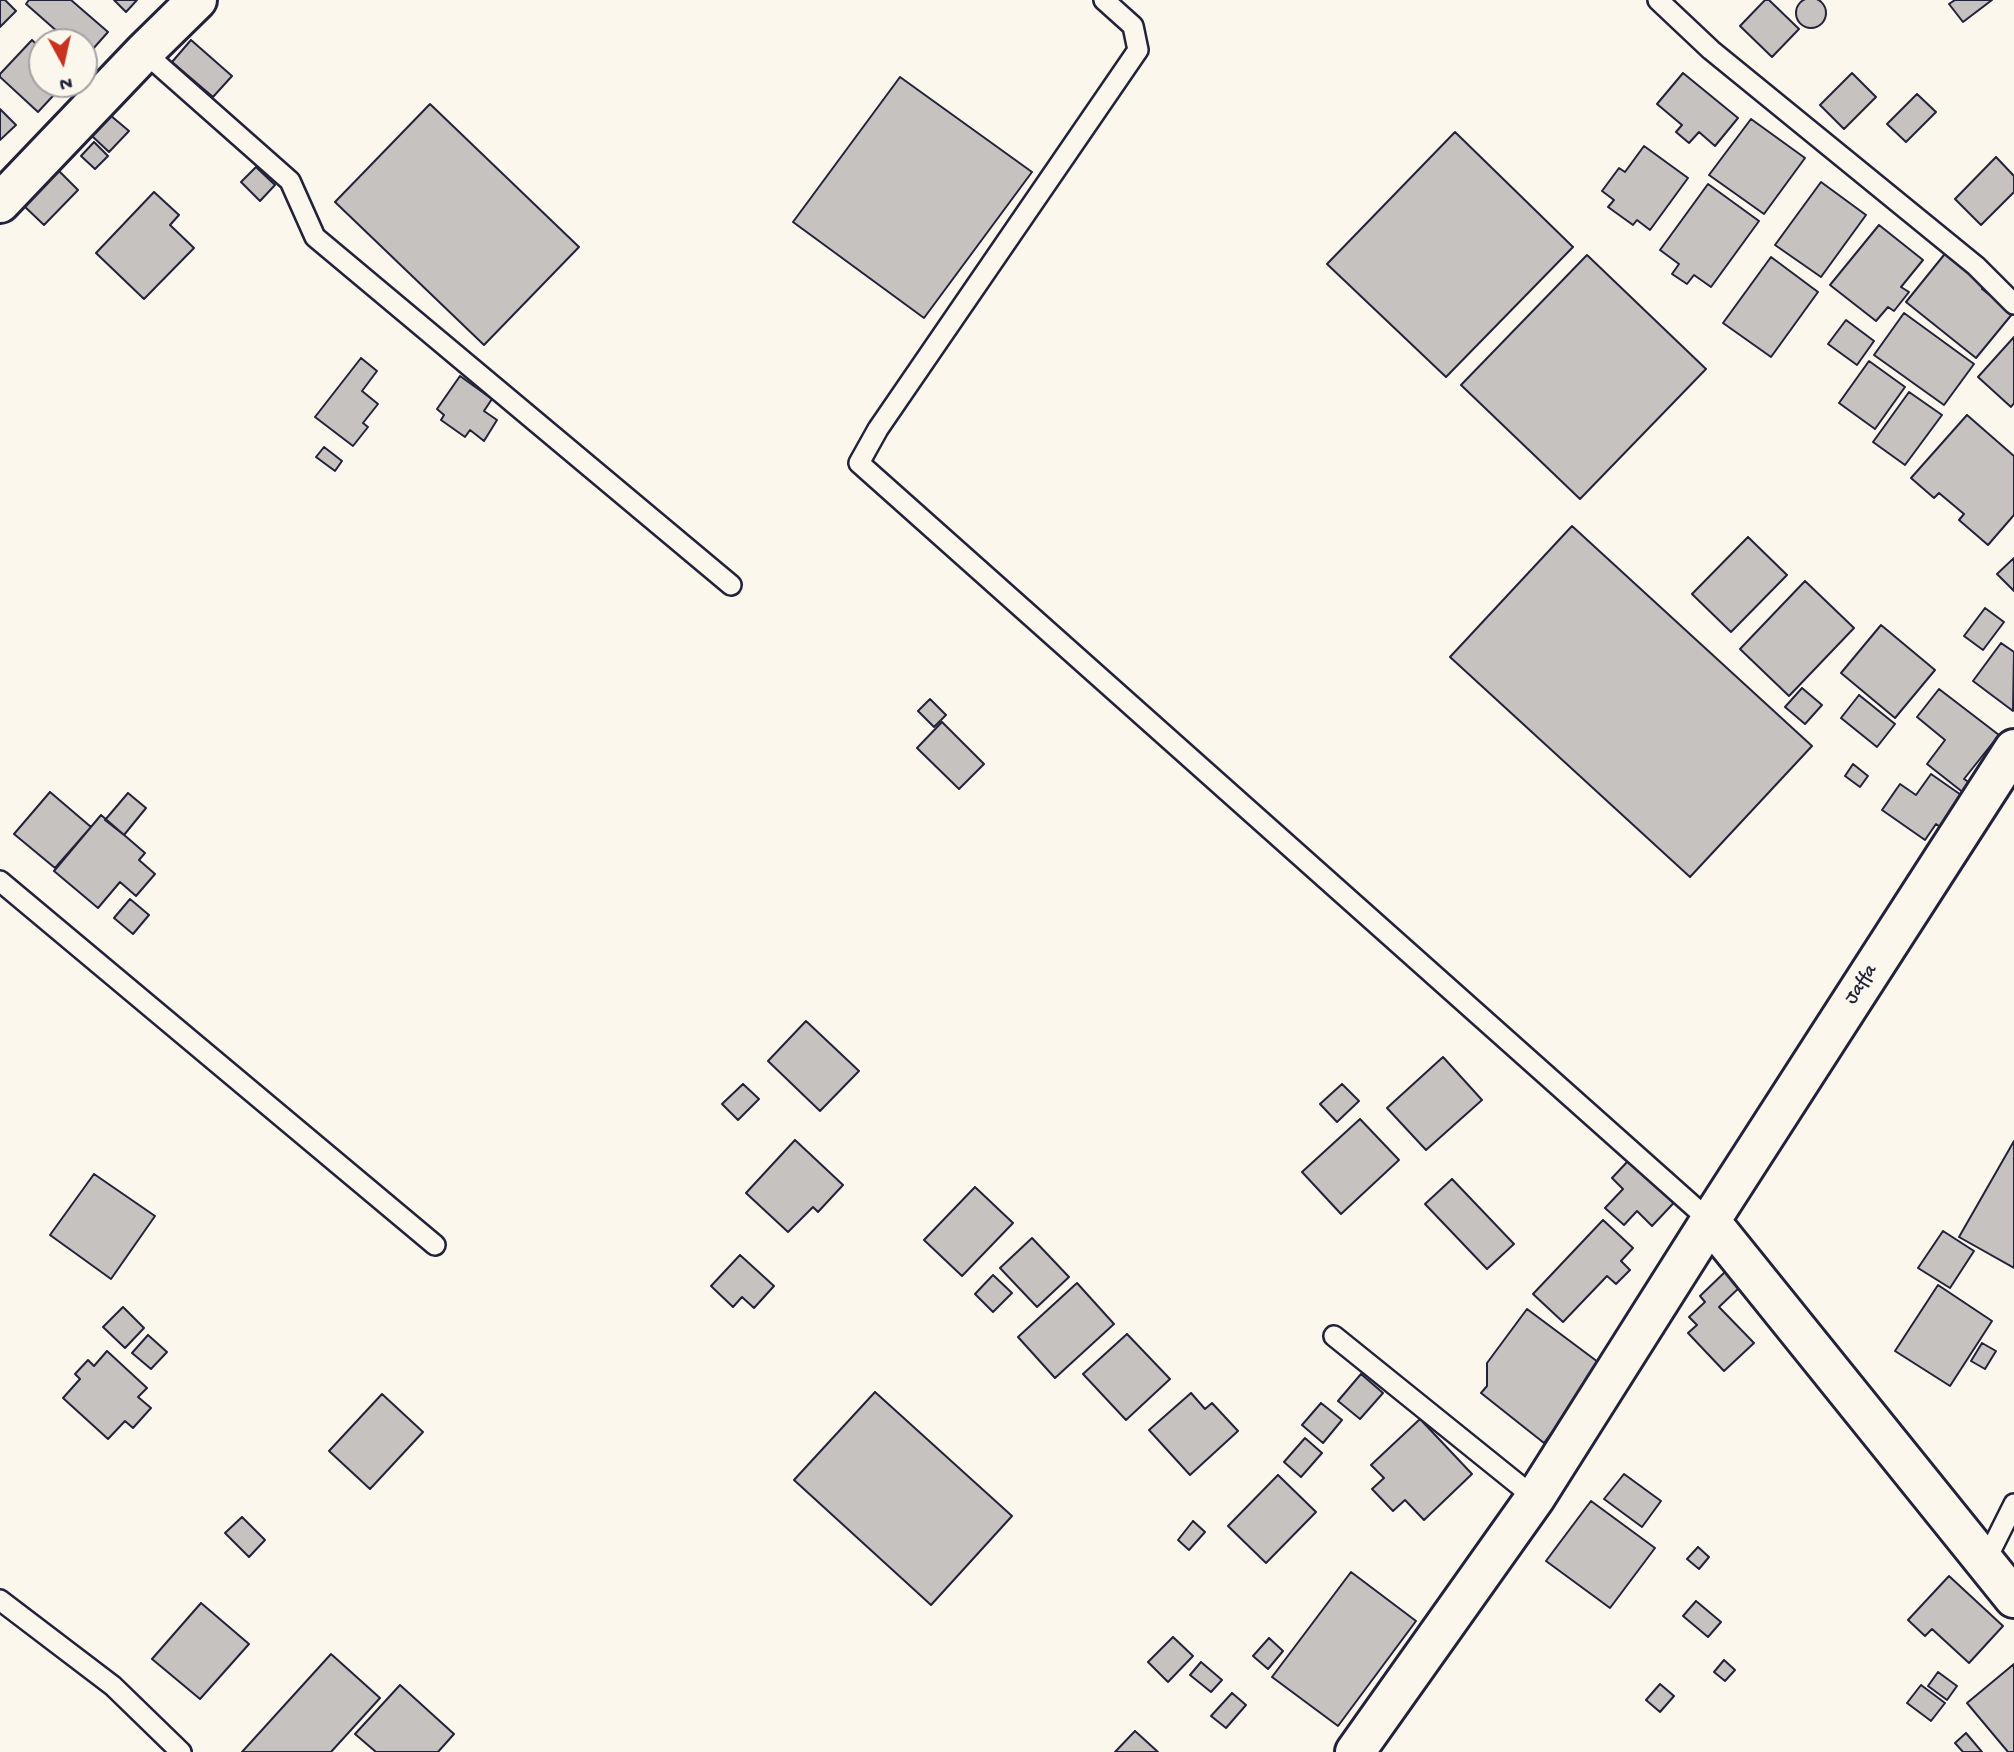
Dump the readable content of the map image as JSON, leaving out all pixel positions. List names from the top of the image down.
{
  "streets": {
    "street": ["Jaffa"]
  },
  "north": "bottom"
}
